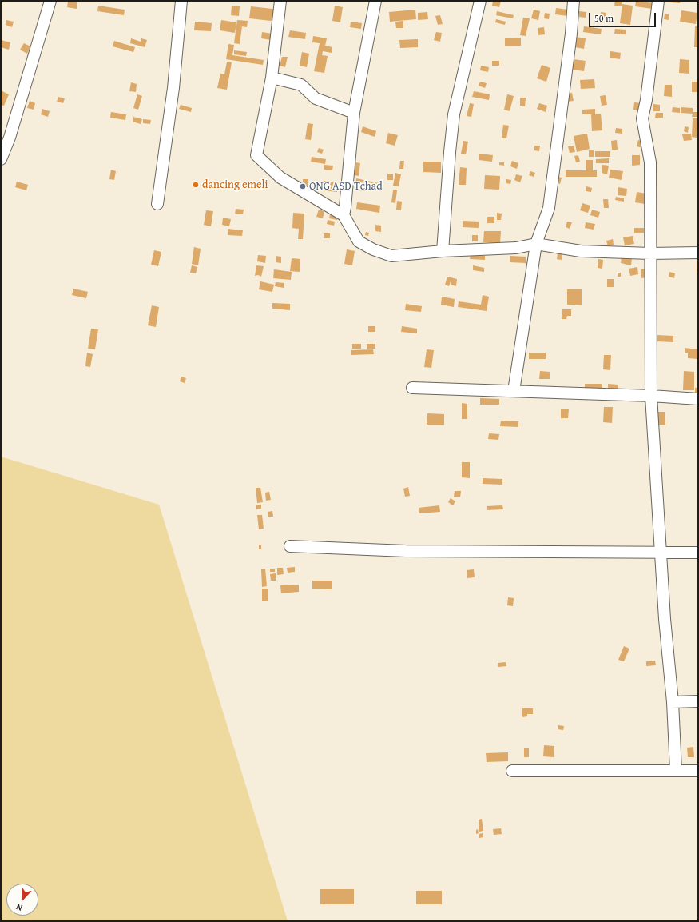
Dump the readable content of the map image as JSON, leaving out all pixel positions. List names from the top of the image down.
{
  "places": ["dancing emeli", "ONG ASD Tchad"],
  "scale_bar": "50 m",
  "north": "bottom"
}
